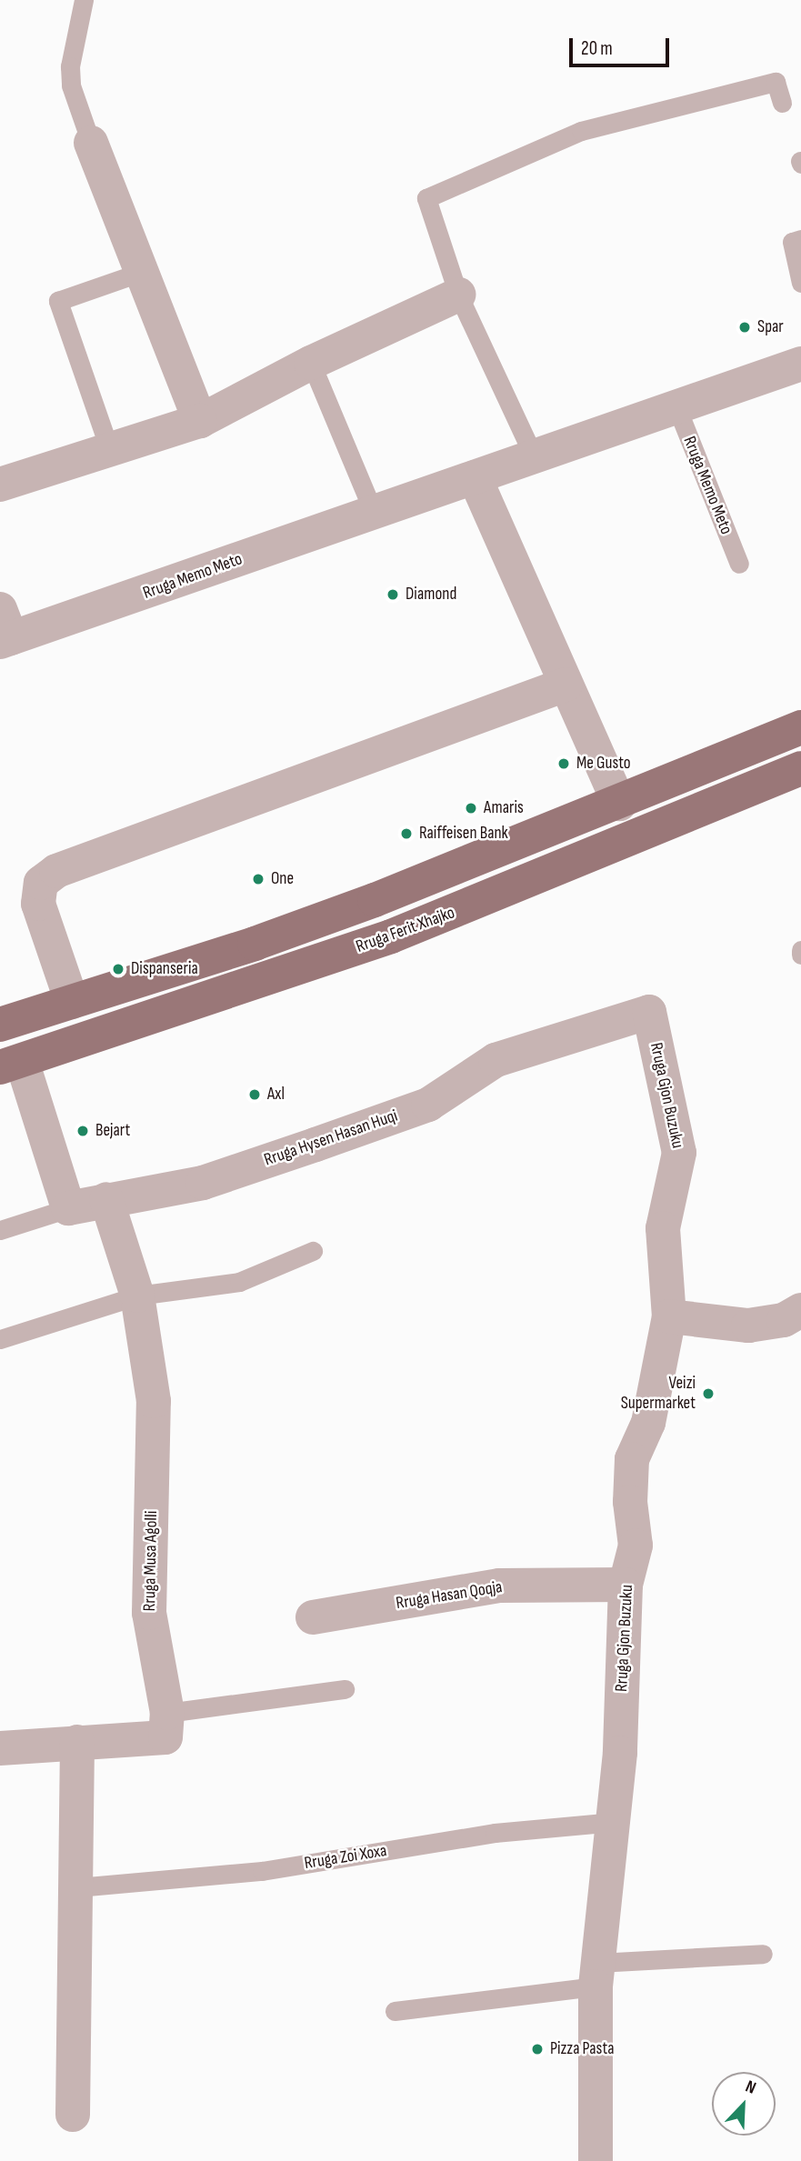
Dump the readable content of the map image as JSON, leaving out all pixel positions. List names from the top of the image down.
{
  "streets": {
    "main road": ["Rruga Ferit Xhajko"],
    "street": [
      "Rruga Memo Meto",
      "Rruga Gjon Buzuku",
      "Rruga Hysen Hasan Huqi",
      "Rruga Musa Agolli",
      "Rruga Hasan Qoqja"
    ],
    "lane": ["Rruga Zoi Xoxa"]
  },
  "crossings": [
    ["Rruga Gjon Buzuku", "Rruga Hysen Hasan Huqi"],
    ["Rruga Gjon Buzuku", "Rruga Hasan Qoqja"],
    ["Rruga Gjon Buzuku", "Rruga Zoi Xoxa"],
    ["Rruga Hysen Hasan Huqi", "Rruga Musa Agolli"]
  ],
  "places": [
    "Spar",
    "Diamond",
    "Me Gusto",
    "Amaris",
    "Raiffeisen Bank",
    "One",
    "Dispanseria",
    "Axl",
    "Bejart",
    "Veizi Supermarket",
    "Pizza Pasta"
  ],
  "scale_bar": "20 m",
  "north": "top right"
}
